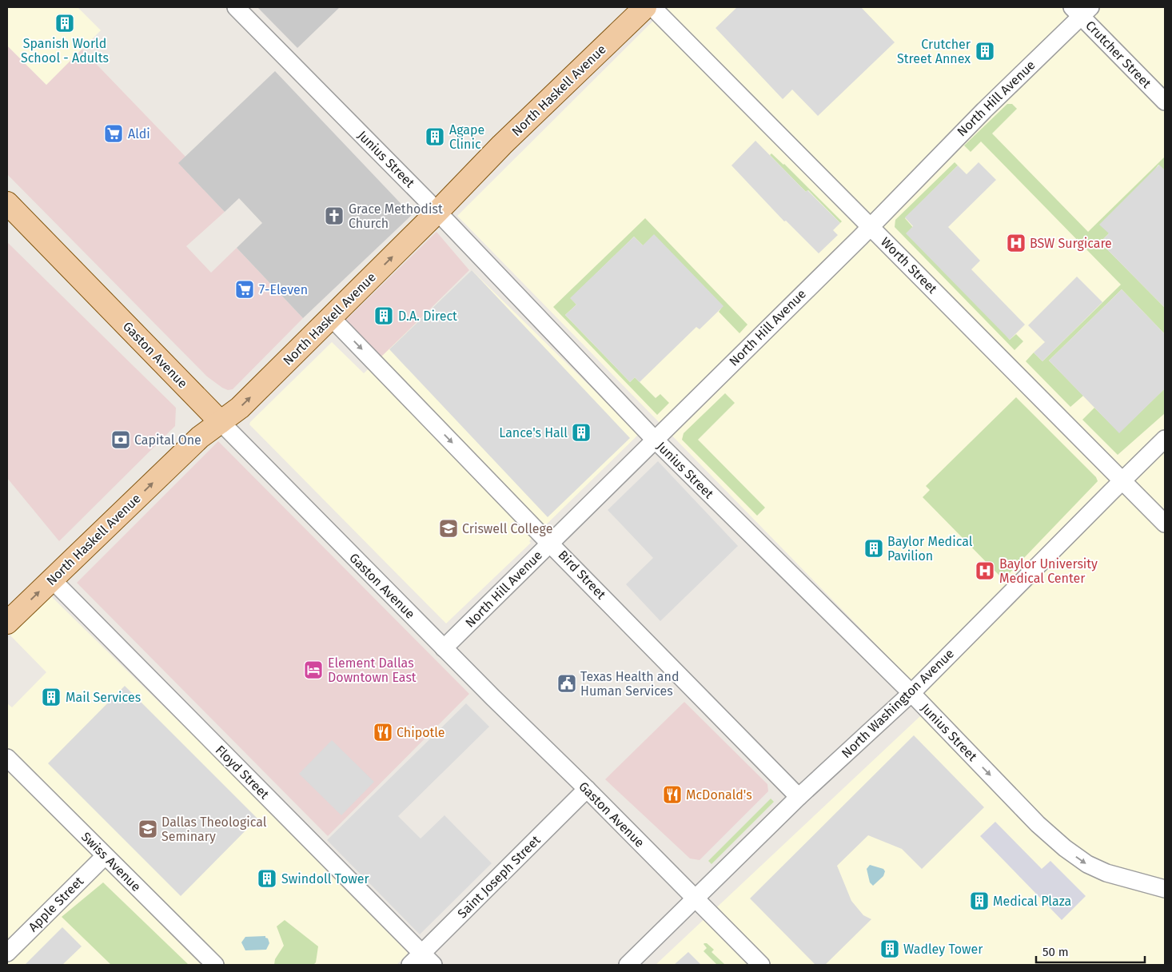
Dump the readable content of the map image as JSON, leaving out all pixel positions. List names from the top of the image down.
{
  "streets": {
    "main road": ["North Haskell Avenue", "Gaston Avenue"],
    "street": [
      "Crutcher Street",
      "North Hill Avenue",
      "Junius Street",
      "Worth Street",
      "Bird Street",
      "North Washington Avenue",
      "Floyd Street",
      "Swiss Avenue",
      "Saint Joseph Street",
      "Apple Street"
    ]
  },
  "crossings": [
    ["Crutcher Street", "North Hill Avenue"],
    ["North Haskell Avenue", "Junius Street"],
    ["North Haskell Avenue", "Gaston Avenue"],
    ["North Haskell Avenue", "Bird Street"],
    ["North Haskell Avenue", "Floyd Street"],
    ["North Hill Avenue", "Junius Street"],
    ["North Hill Avenue", "Worth Street"],
    ["North Hill Avenue", "Gaston Avenue"],
    ["North Hill Avenue", "Bird Street"],
    ["Junius Street", "North Washington Avenue"],
    ["Worth Street", "North Washington Avenue"],
    ["Gaston Avenue", "North Washington Avenue"],
    ["Gaston Avenue", "Saint Joseph Street"],
    ["Bird Street", "North Washington Avenue"],
    ["Floyd Street", "Saint Joseph Street"],
    ["Swiss Avenue", "Apple Street"]
  ],
  "one_way": ["North Haskell Avenue", "Bird Street"],
  "places": {
    "building": [
      "Spanish World School - Adults",
      "Crutcher Street Annex",
      "Agape Clinic",
      "D.A. Direct",
      "Lance's Hall",
      "Baylor Medical Pavilion",
      "Mail Services",
      "Swindoll Tower",
      "Medical Plaza",
      "Wadley Tower"
    ],
    "supermarket": ["Aldi", "7-Eleven"],
    "church": ["Grace Methodist Church"],
    "hospital": ["BSW Surgicare", "Baylor University Medical Center"],
    "bank": ["Capital One"],
    "school or university": ["Criswell College", "Dallas Theological Seminary"],
    "hotel": ["Element Dallas Downtown East"],
    "public building": ["Texas Health and Human Services"],
    "restaurant": ["Chipotle", "McDonald's"]
  },
  "scale_bar": "50 m"
}
